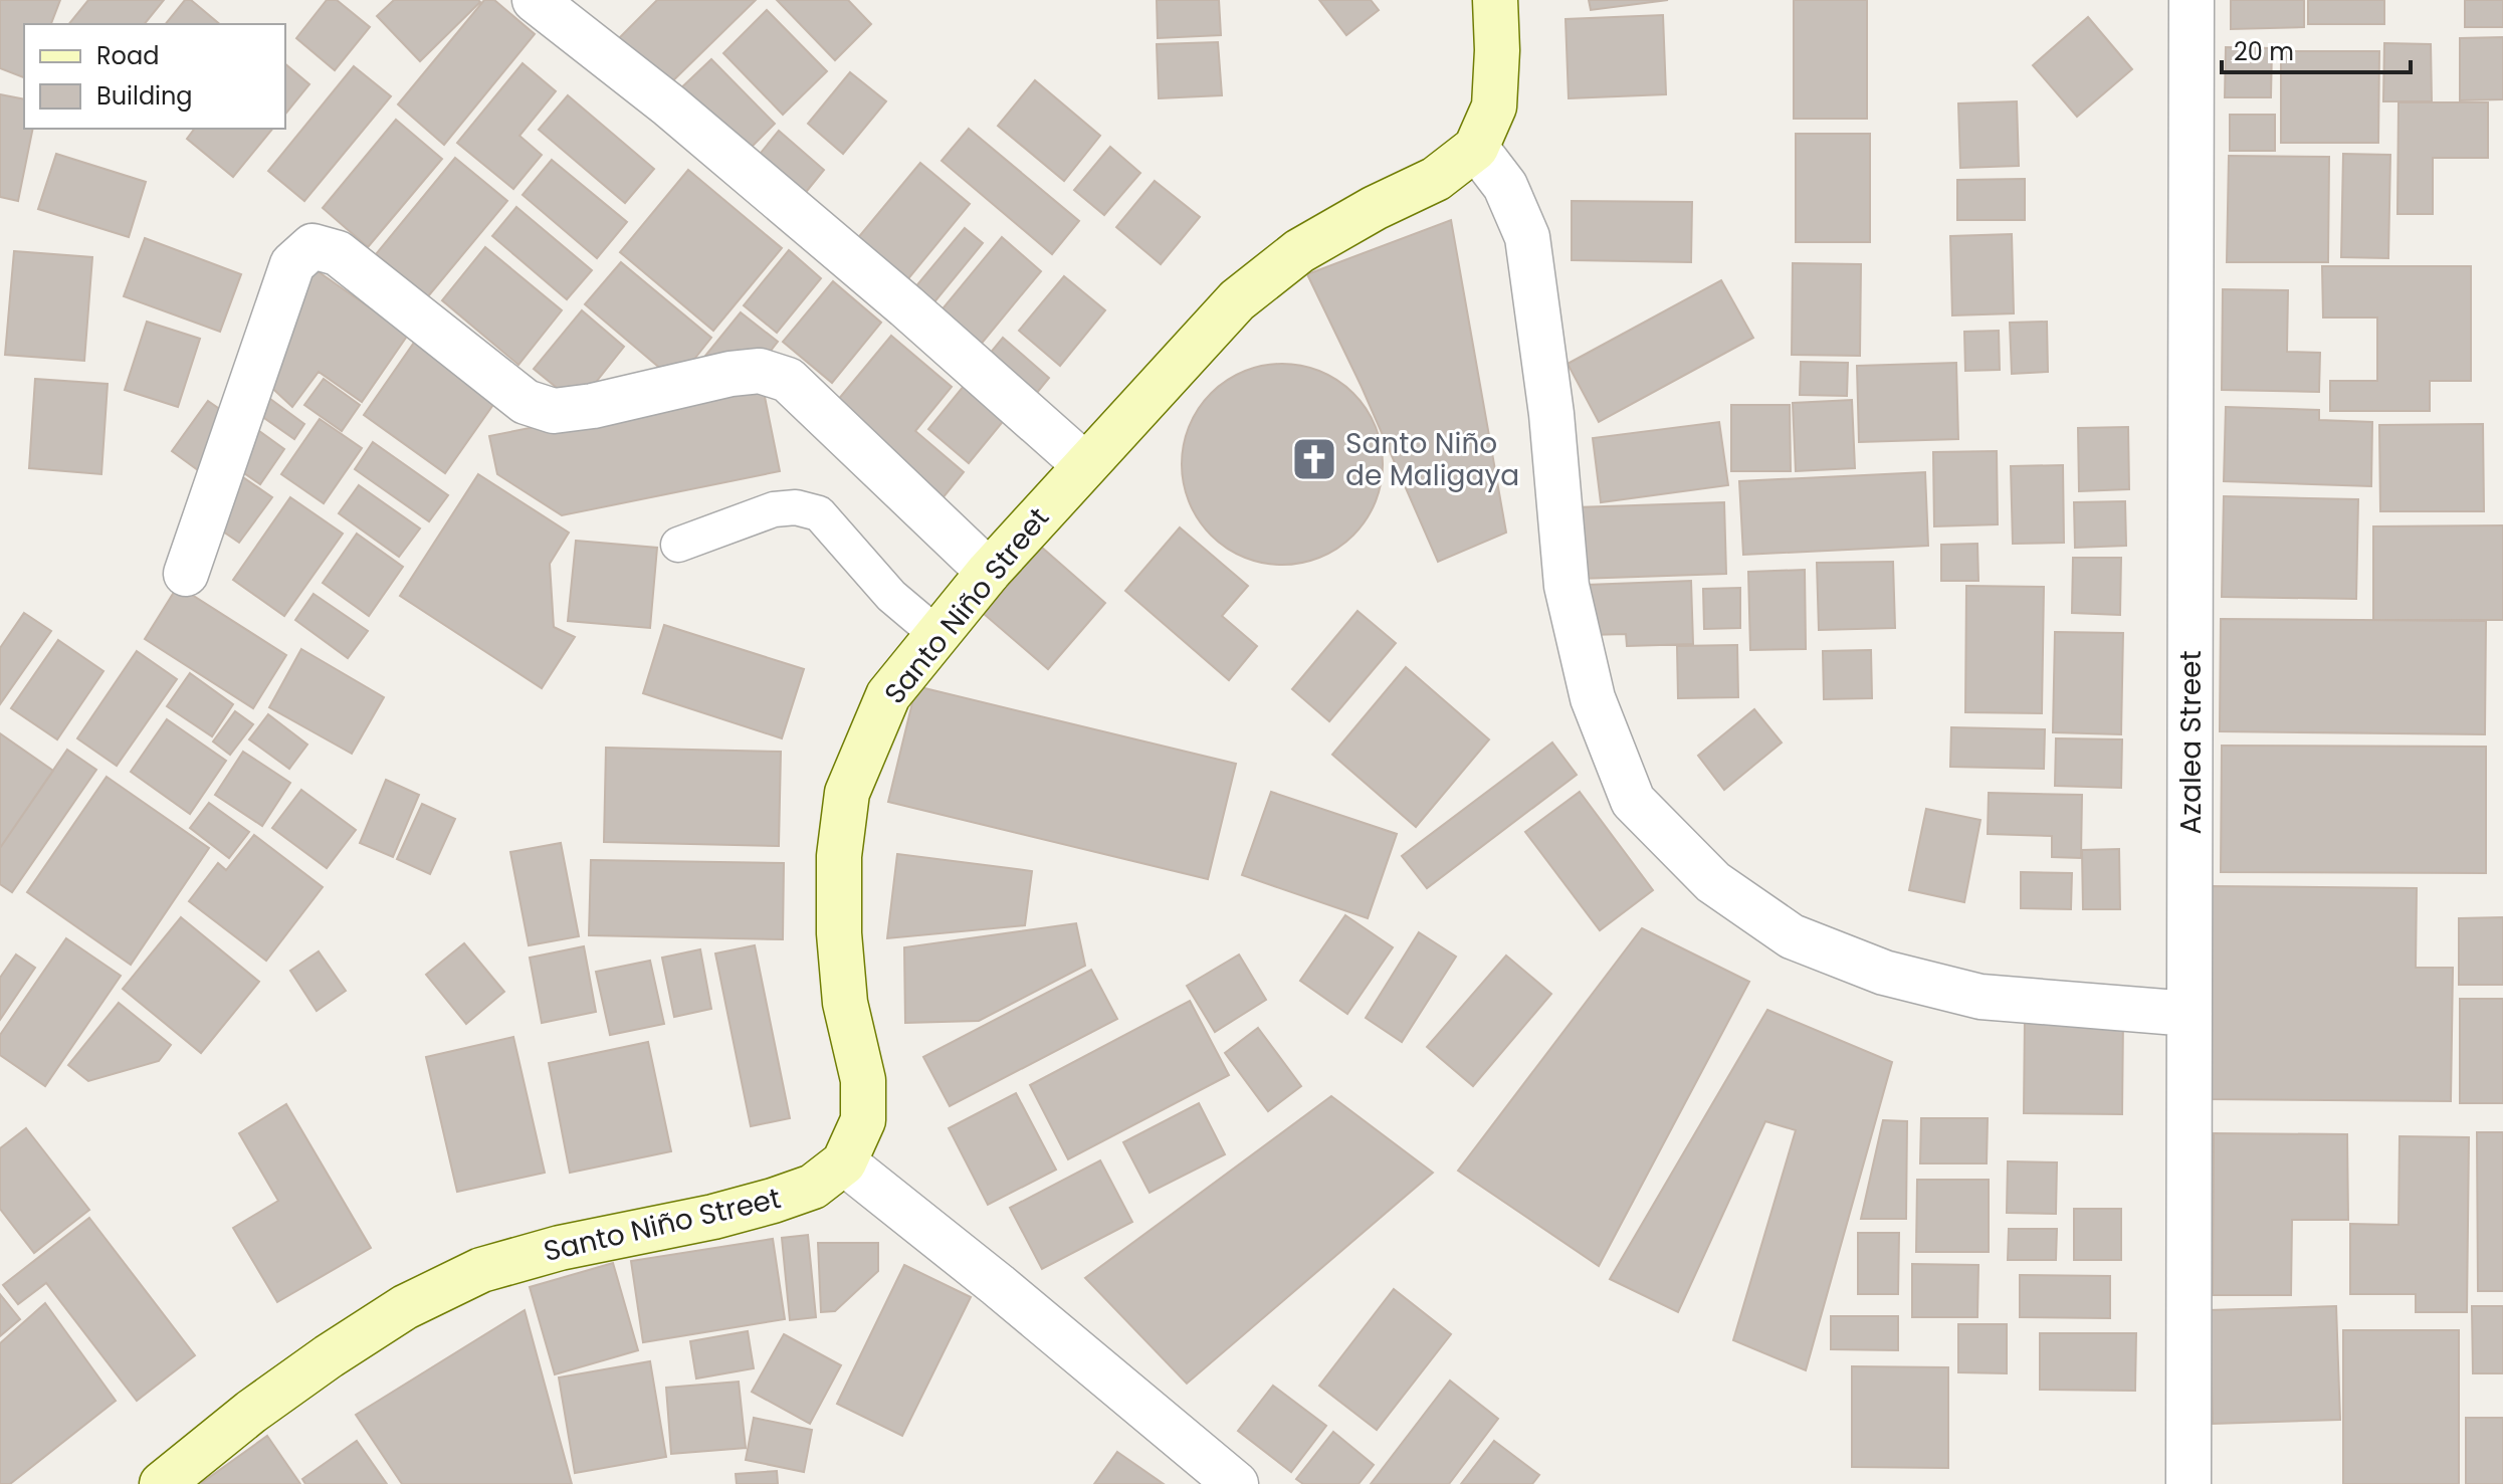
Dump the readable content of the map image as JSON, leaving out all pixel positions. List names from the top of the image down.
{
  "streets": {
    "main road": ["Santo Niño Street"],
    "street": ["Azalea Street"]
  },
  "places": {
    "church": ["Santo Niño de Maligaya"]
  },
  "legend": ["Road", "Building"],
  "scale_bar": "20 m"
}
